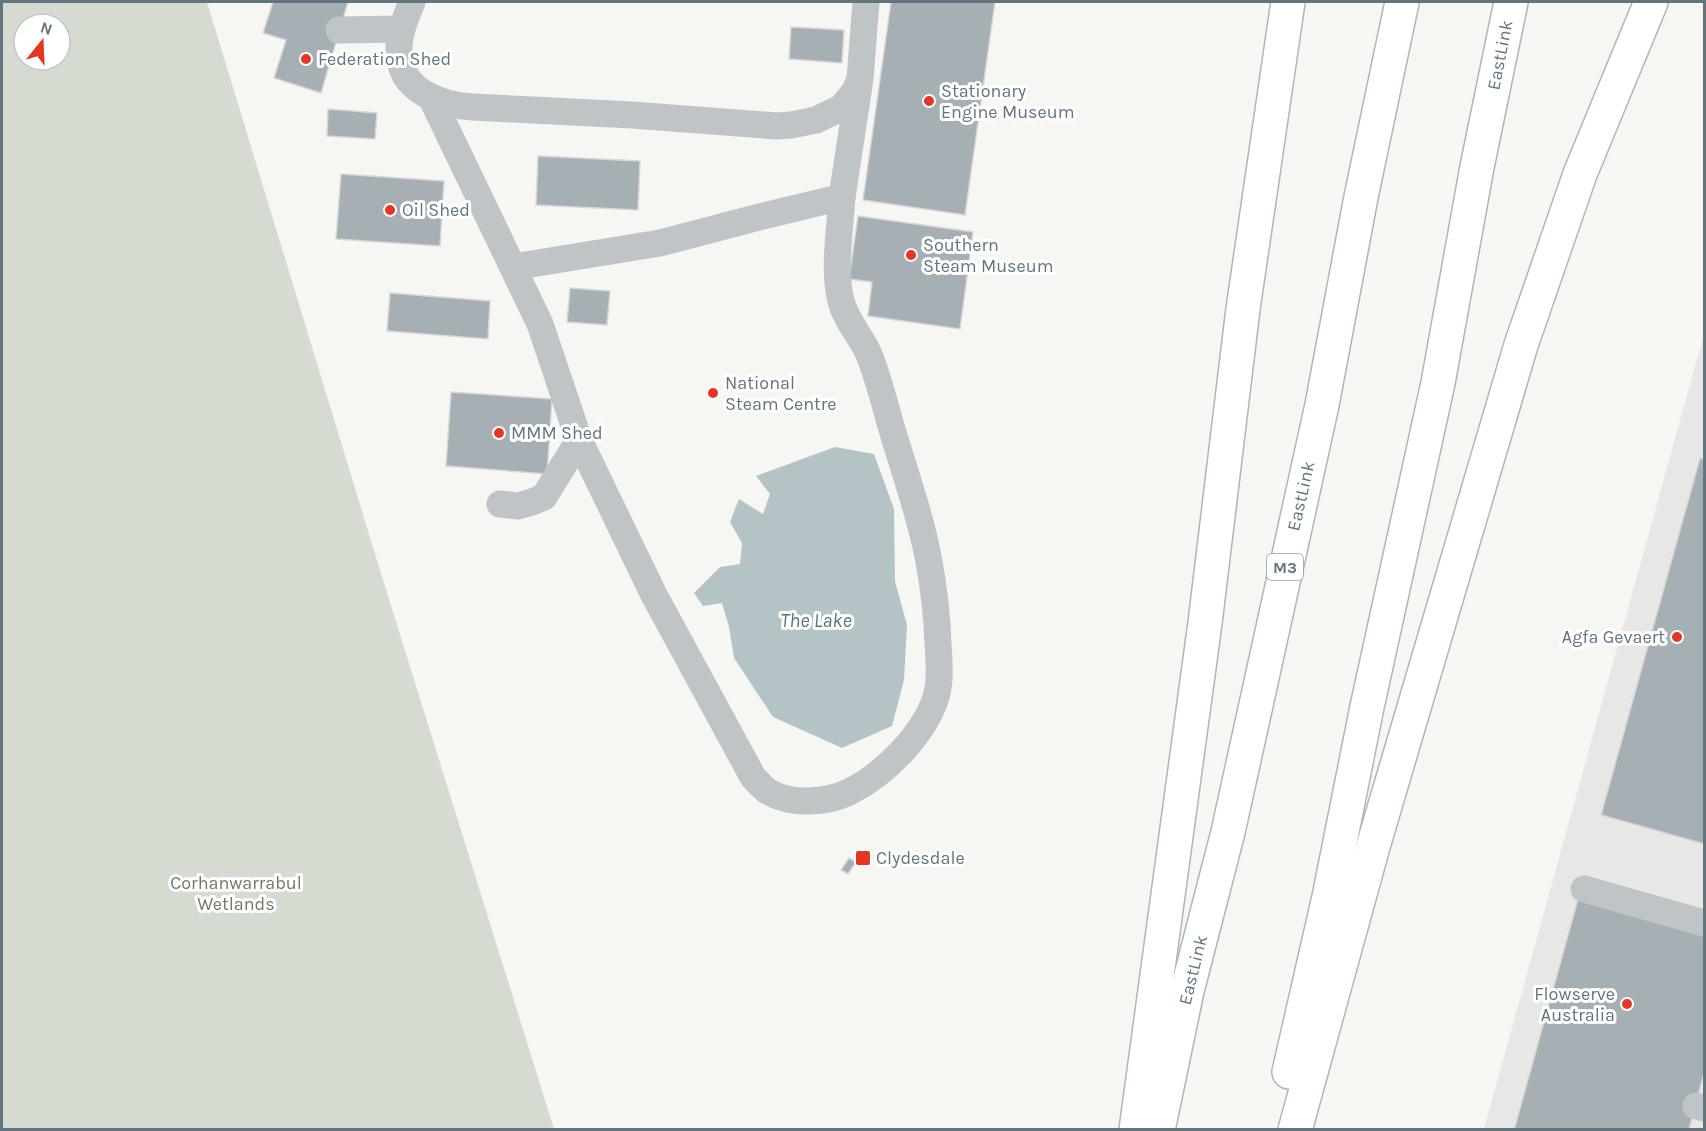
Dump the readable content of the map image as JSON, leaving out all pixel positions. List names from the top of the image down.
{
  "streets": {
    "highway": ["EastLink", "M3"]
  },
  "water": ["The Lake"],
  "parks": ["Corhanwarrabul Wetlands"],
  "places": {
    "other": [
      "Federation Shed",
      "Stationary Engine Museum",
      "Oil Shed",
      "Southern Steam Museum",
      "National Steam Centre",
      "MMM Shed",
      "Agfa Gevaert",
      "Flowserve Australia"
    ],
    "transit": ["Clydesdale"]
  },
  "north": "top"
}
